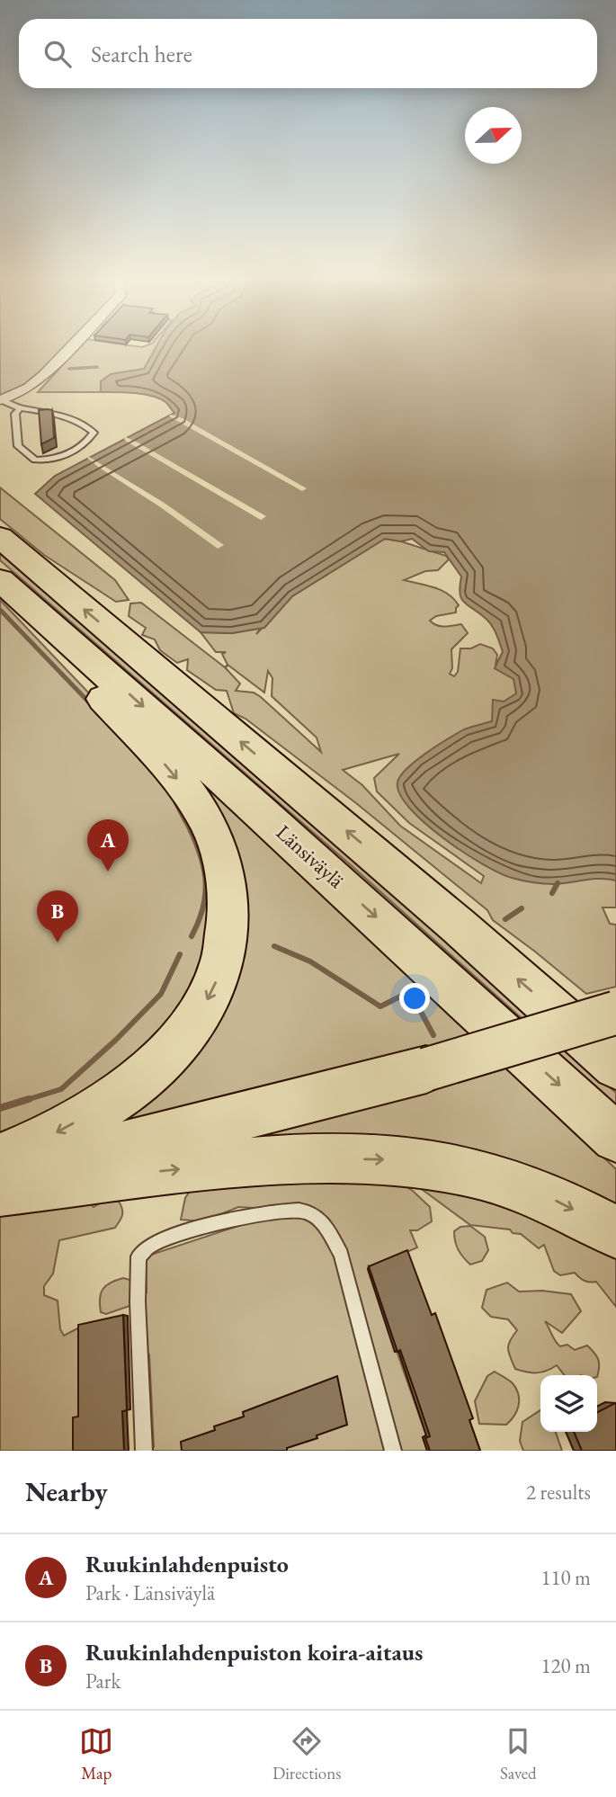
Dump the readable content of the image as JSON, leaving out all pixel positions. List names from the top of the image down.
{
  "streets": {
    "highway": ["Länsiväylä"]
  },
  "north": "right",
  "page": {
    "search": "Search here",
    "pins": ["A", "B"],
    "heading": ["Nearby", "2 results"],
    "list": [
      {
        "mark": "A",
        "name": "Ruukinlahdenpuisto",
        "note": "Park · Länsiväylä",
        "value": "110 m"
      },
      {
        "mark": "B",
        "name": "Ruukinlahdenpuiston koira-aitaus",
        "note": "Park",
        "value": "120 m"
      }
    ],
    "nav": ["Map", "Directions", "Saved"]
  }
}
